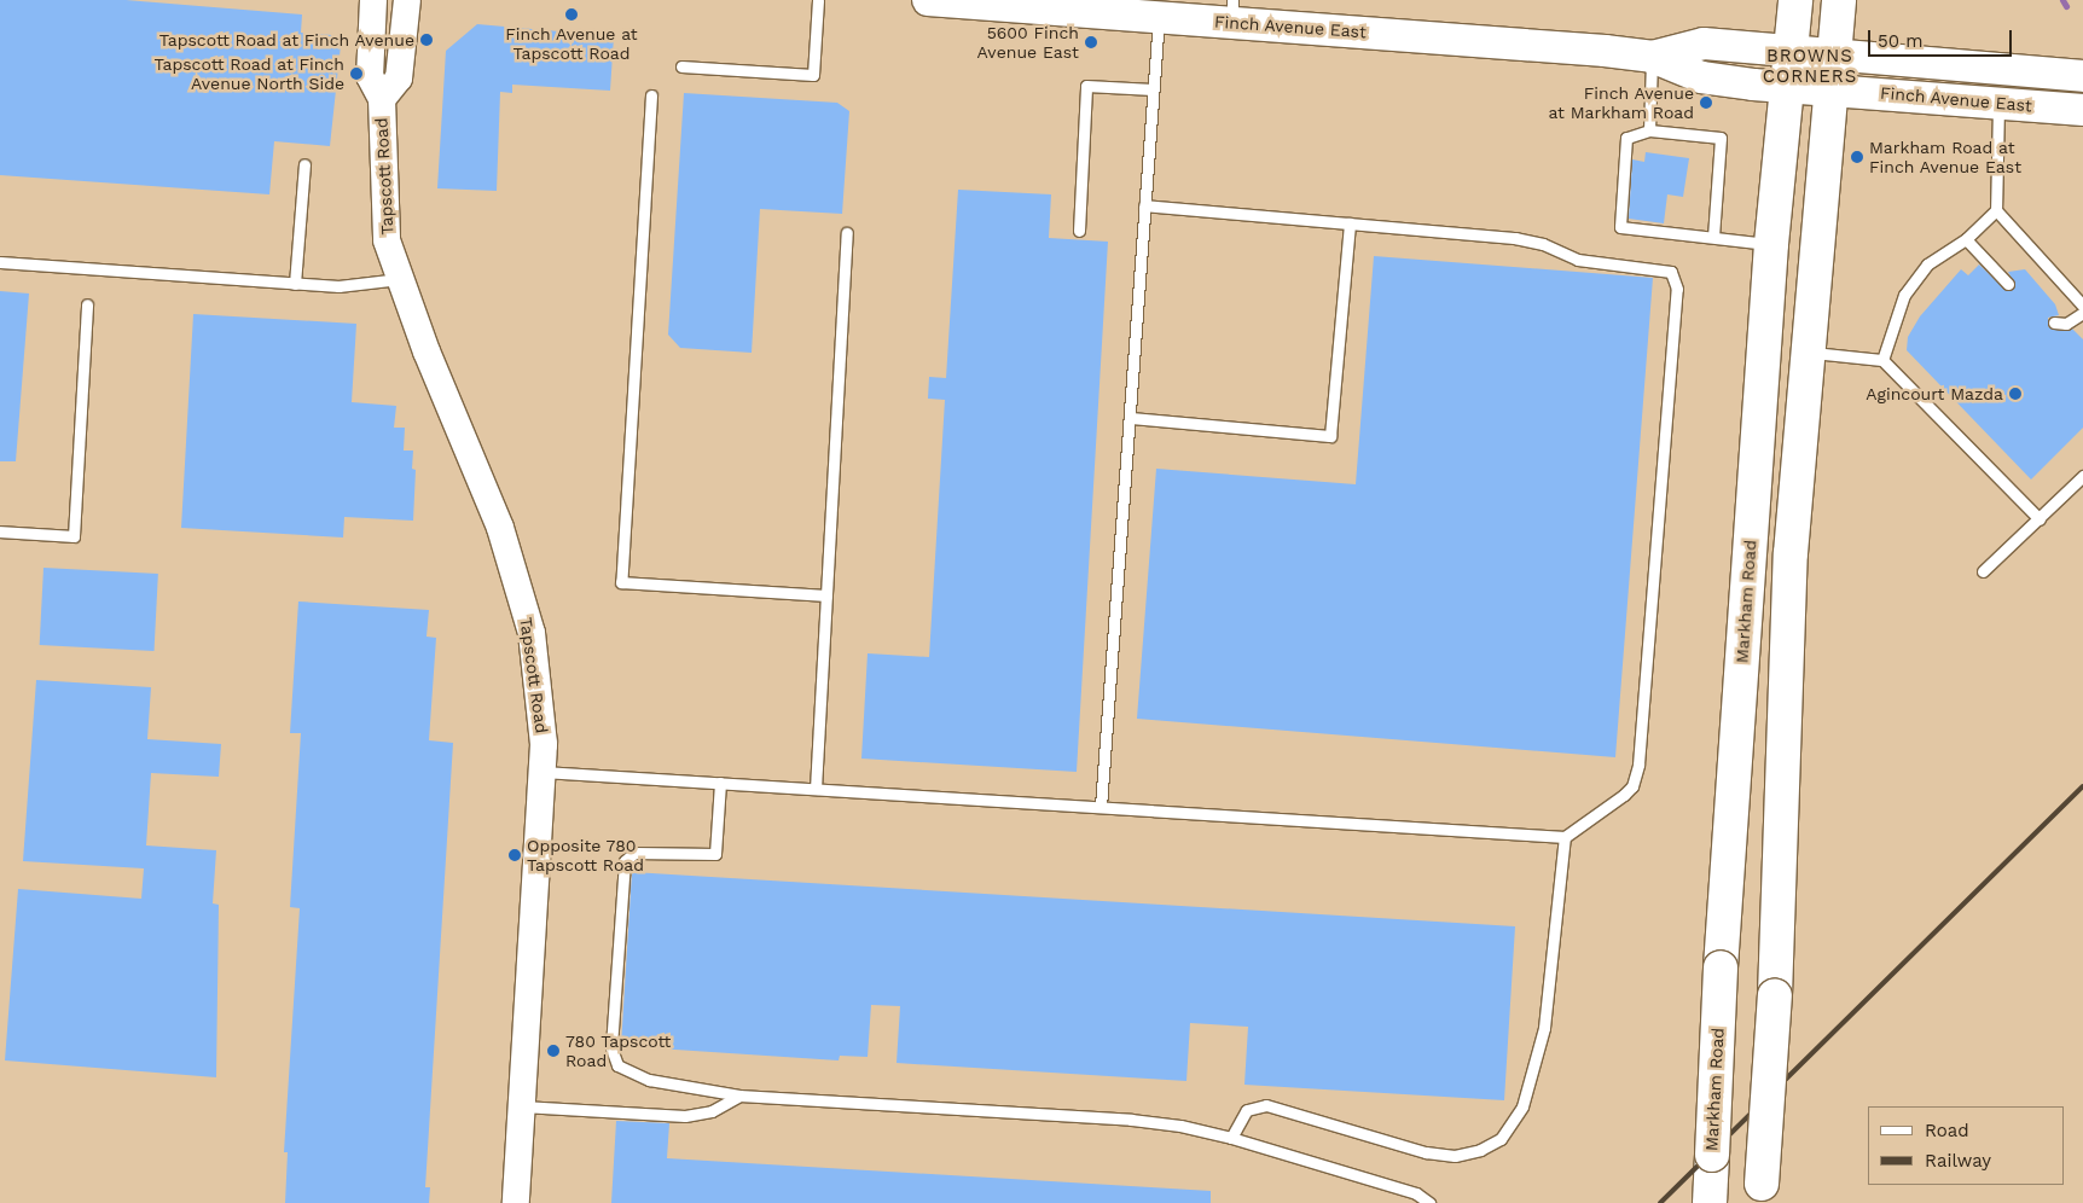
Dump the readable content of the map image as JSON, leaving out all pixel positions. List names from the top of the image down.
{
  "streets": {
    "main road": ["Finch Avenue East", "Markham Road"],
    "street": ["Tapscott Road"]
  },
  "crossings": [
    ["Finch Avenue East", "Markham Road"]
  ],
  "districts": ["BROWNS CORNERS"],
  "places": [
    "Finch Avenue at Tapscott Road",
    "Tapscott Road at Finch Avenue",
    "5600 Finch Avenue East",
    "Tapscott Road at Finch Avenue North Side",
    "Finch Avenue at Markham Road",
    "Markham Road at Finch Avenue East",
    "Agincourt Mazda",
    "Opposite 780 Tapscott Road",
    "780 Tapscott Road"
  ],
  "legend": ["Road", "Railway"],
  "scale_bar": "50 m"
}
